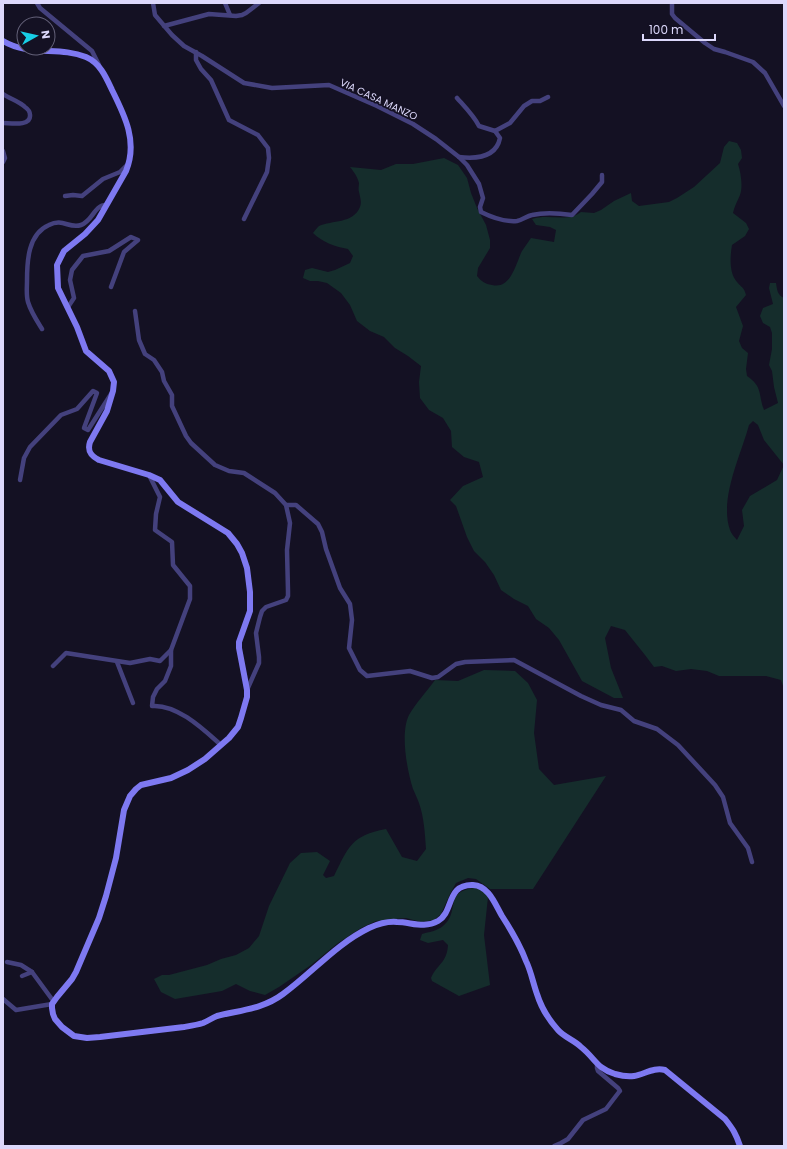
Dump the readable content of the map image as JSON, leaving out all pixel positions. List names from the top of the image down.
{
  "streets": {
    "street": ["VIA CASA MANZO"]
  },
  "scale_bar": "100 m",
  "north": "right"
}
